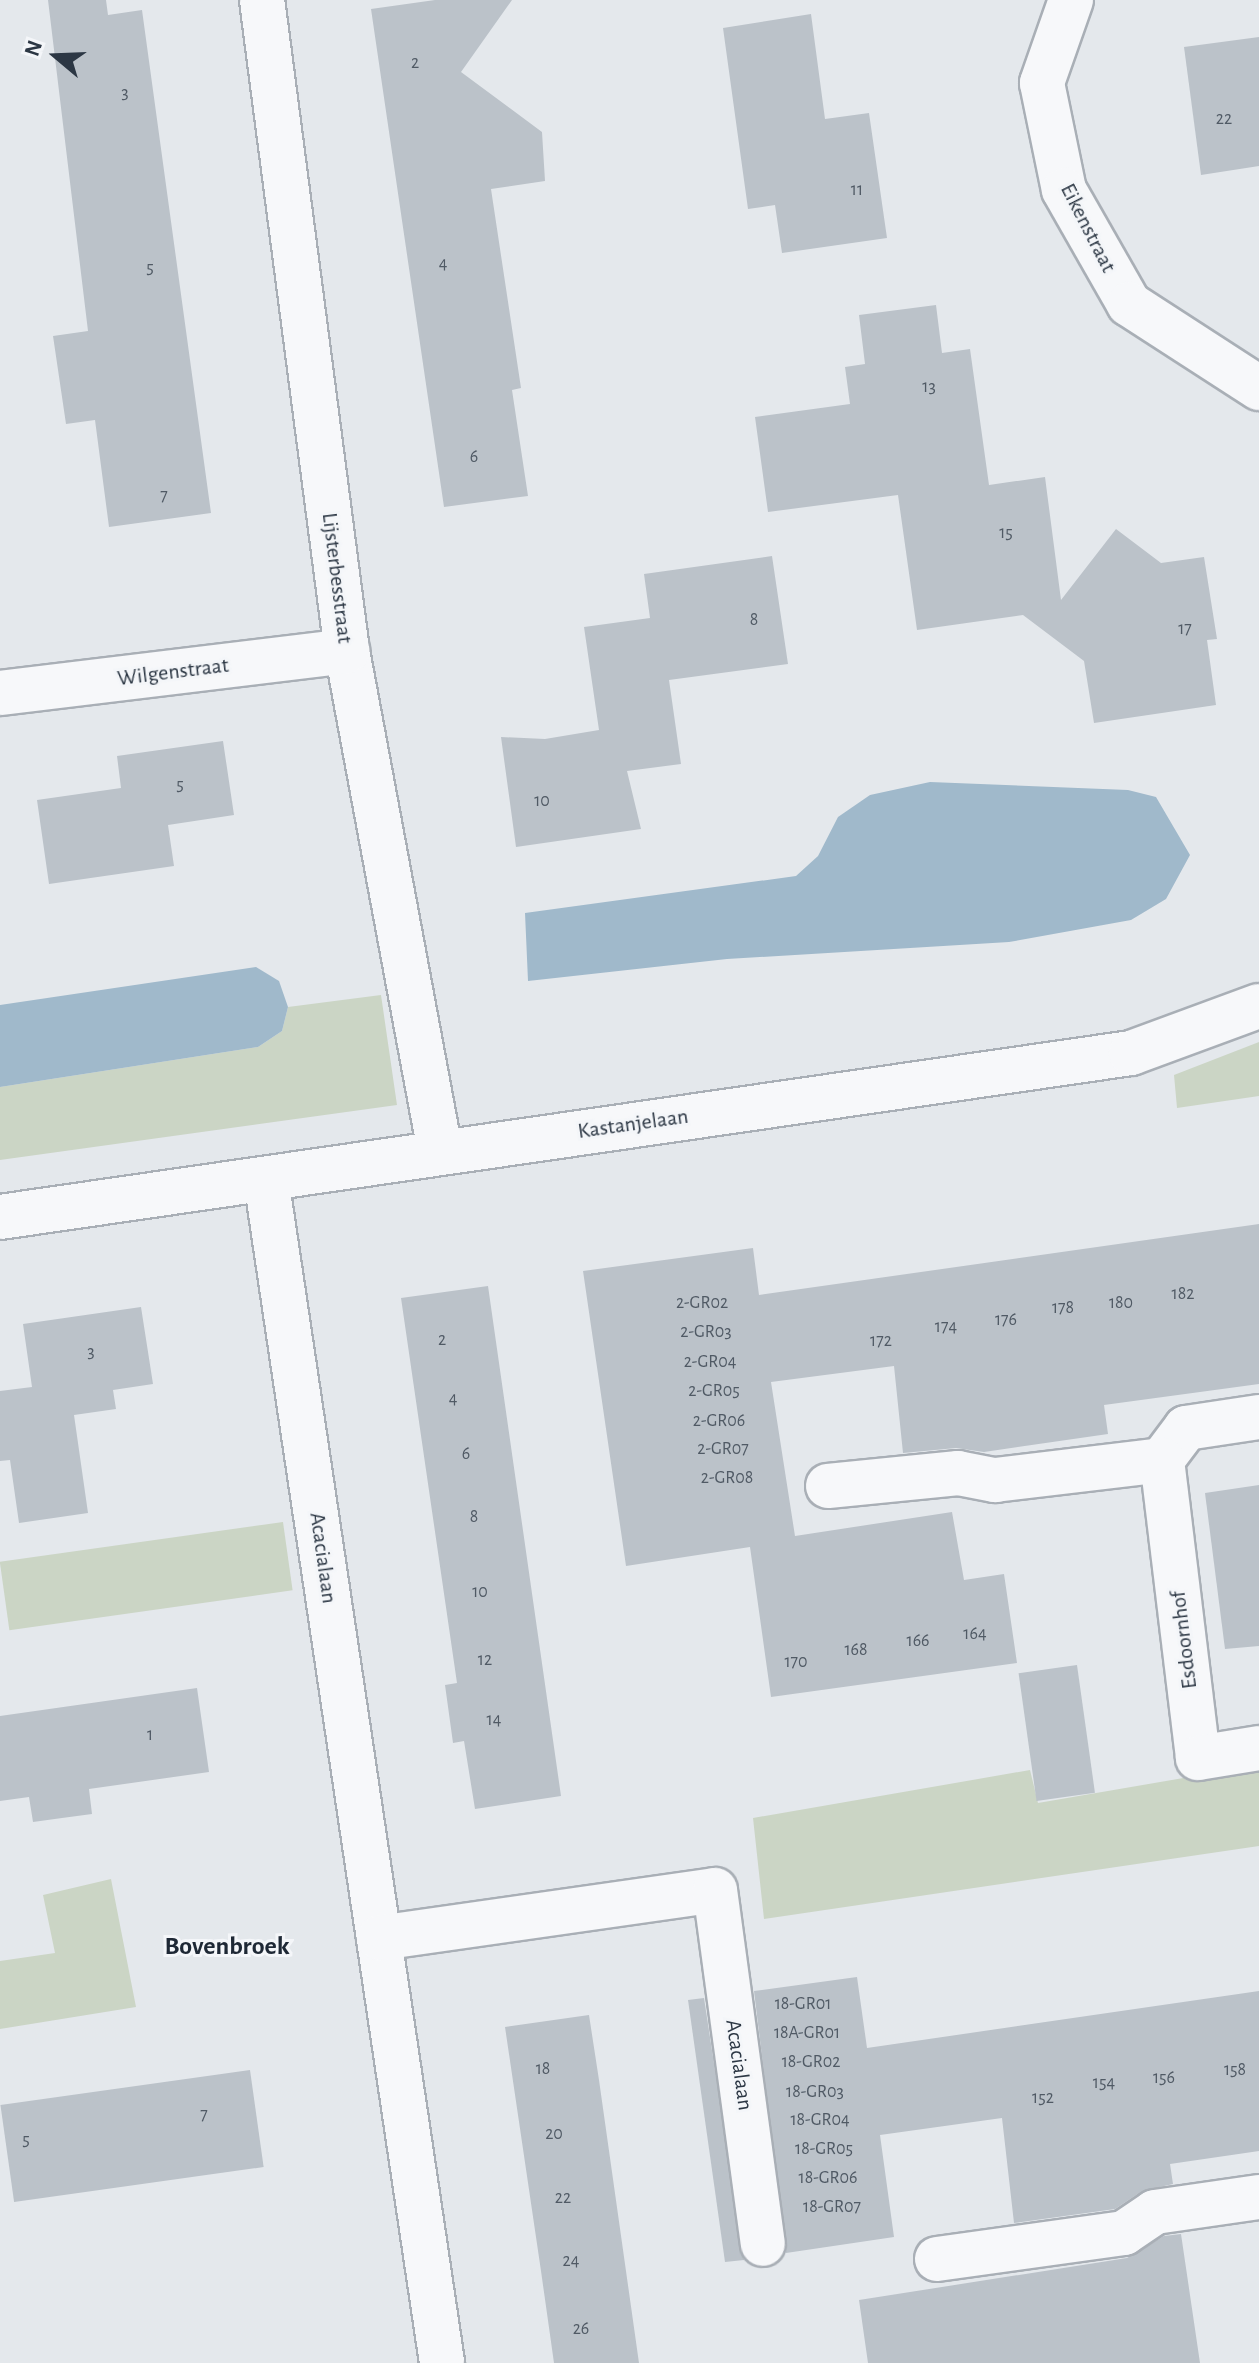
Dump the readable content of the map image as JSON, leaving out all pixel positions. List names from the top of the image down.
{
  "streets": {
    "street": [
      "Eikenstraat",
      "Lijsterbesstraat",
      "Wilgenstraat",
      "Kastanjelaan",
      "Acacialaan",
      "Esdoornhof"
    ]
  },
  "crossings": [
    ["Lijsterbesstraat", "Wilgenstraat"],
    ["Lijsterbesstraat", "Kastanjelaan"],
    ["Kastanjelaan", "Acacialaan"]
  ],
  "districts": ["Bovenbroek"],
  "house_numbers": [
    "2",
    "3",
    "22",
    "11",
    "4",
    "5",
    "13",
    "6",
    "7",
    "15",
    "8",
    "17",
    "5",
    "10",
    "182",
    "2-GR02",
    "180",
    "178",
    "176",
    "174",
    "2-GR03",
    "2",
    "172",
    "3",
    "2-GR04",
    "2-GR05",
    "4",
    "2-GR06",
    "2-GR07",
    "6",
    "2-GR08",
    "8",
    "10",
    "164",
    "166",
    "168",
    "12",
    "170",
    "14",
    "1",
    "18-GR01",
    "18A-GR01",
    "18-GR02",
    "18",
    "158",
    "156",
    "154",
    "18-GR03",
    "152",
    "7",
    "18-GR04",
    "20",
    "5",
    "18-GR05",
    "18-GR06",
    "22",
    "18-GR07",
    "24",
    "26"
  ],
  "north": "left"
}
